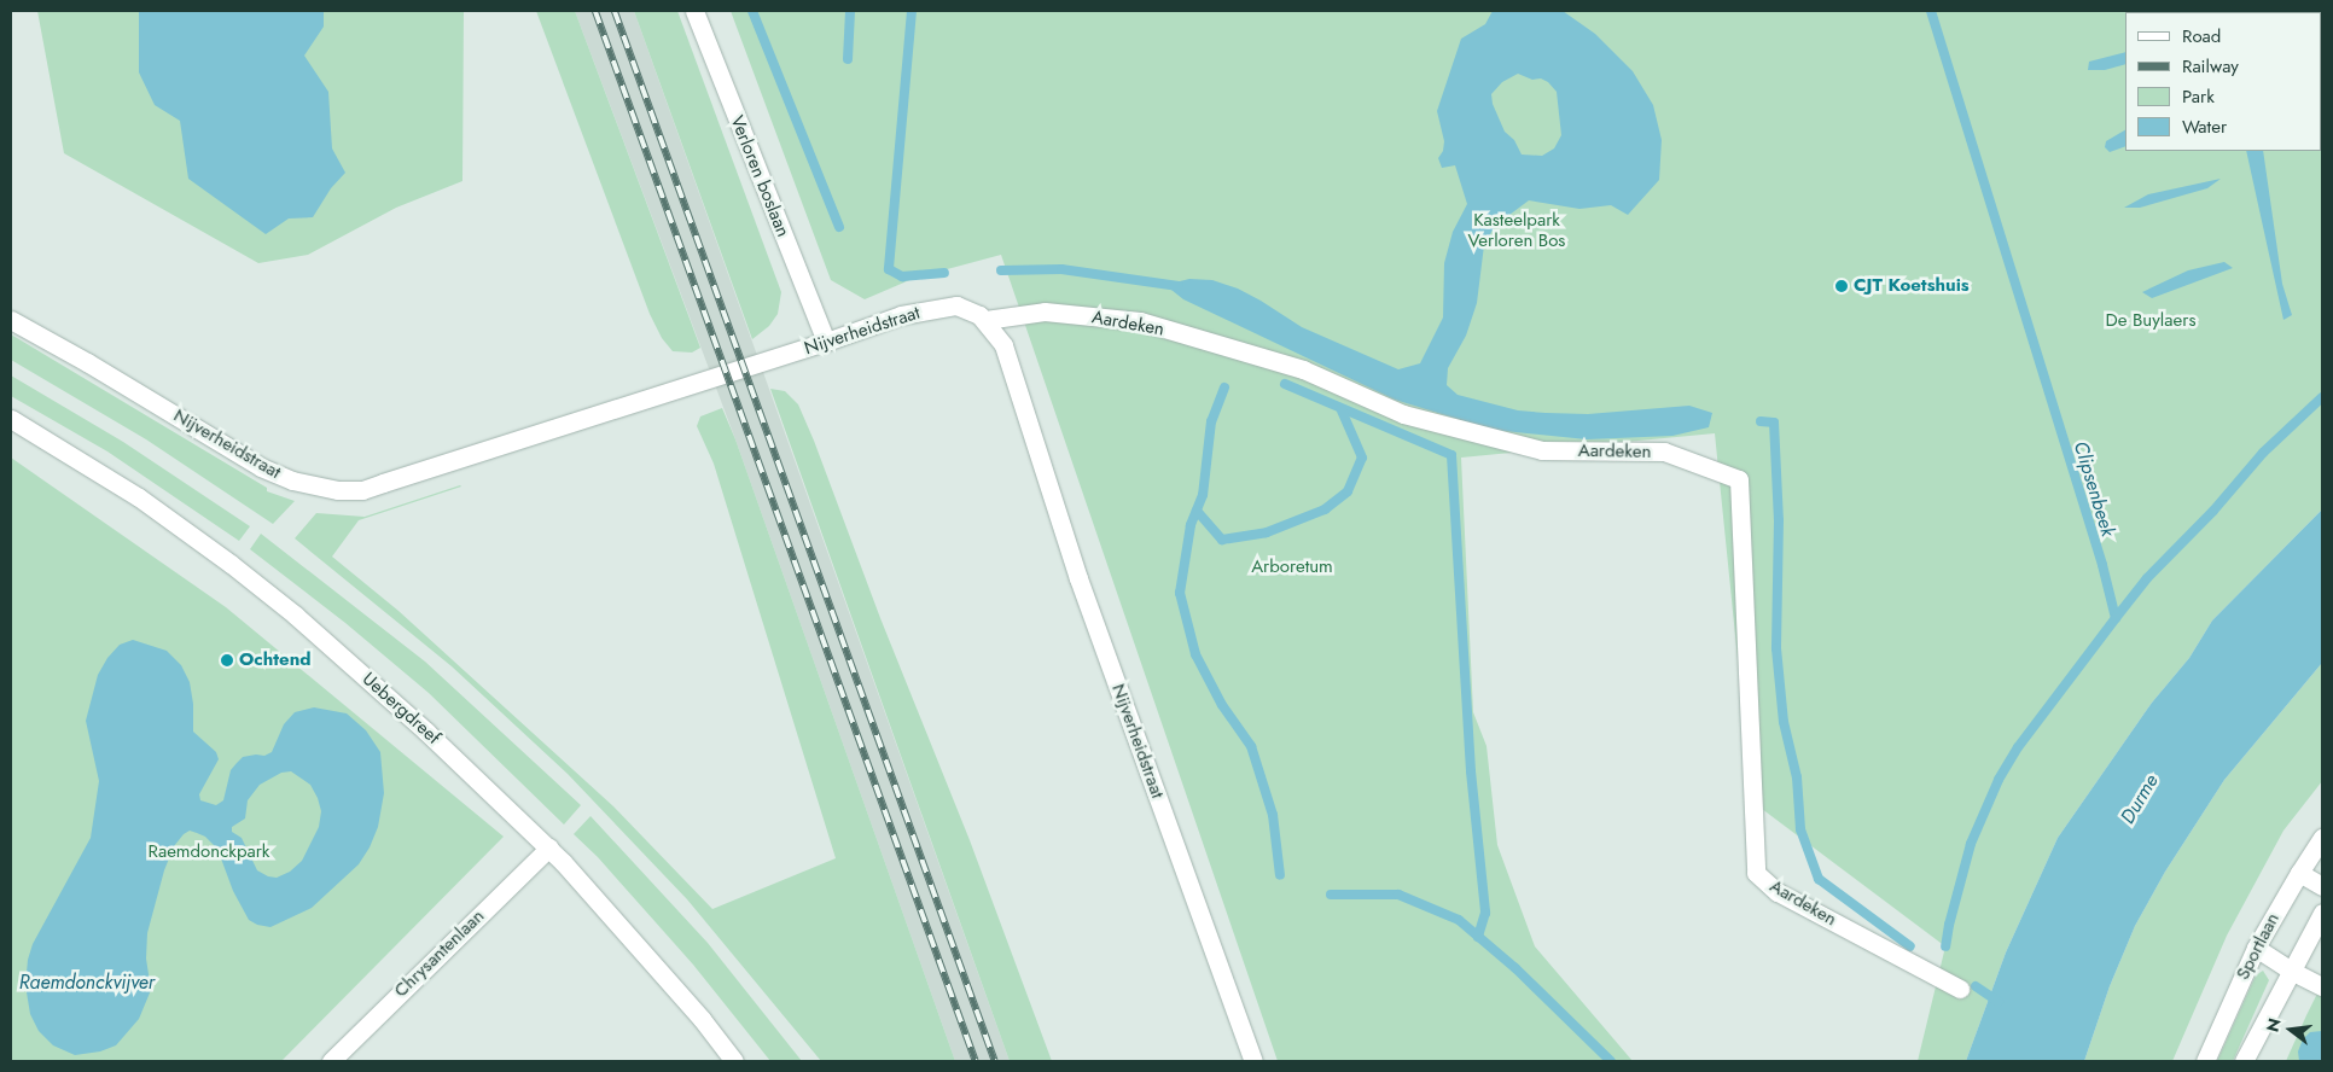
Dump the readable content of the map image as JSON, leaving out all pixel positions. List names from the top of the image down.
{
  "streets": {
    "street": [
      "Verloren boslaan",
      "Aardeken",
      "Nijverheidstraat",
      "Uebergdreef",
      "Sportlaan",
      "Chrysantenlaan"
    ]
  },
  "crossings": [
    ["Verloren boslaan", "Nijverheidstraat"],
    ["Aardeken", "Nijverheidstraat"],
    ["Uebergdreef", "Chrysantenlaan"]
  ],
  "water": ["Clipsenbeek", "Durme", "Raemdonckvijver"],
  "parks": [
    "Kasteelpark Verloren Bos",
    "De Buylaers",
    "Arboretum",
    "Raemdonckpark"
  ],
  "places": ["CJT Koetshuis", "Ochtend"],
  "legend": [
    "Road",
    "Railway",
    "Park",
    "Water"
  ],
  "north": "left"
}
